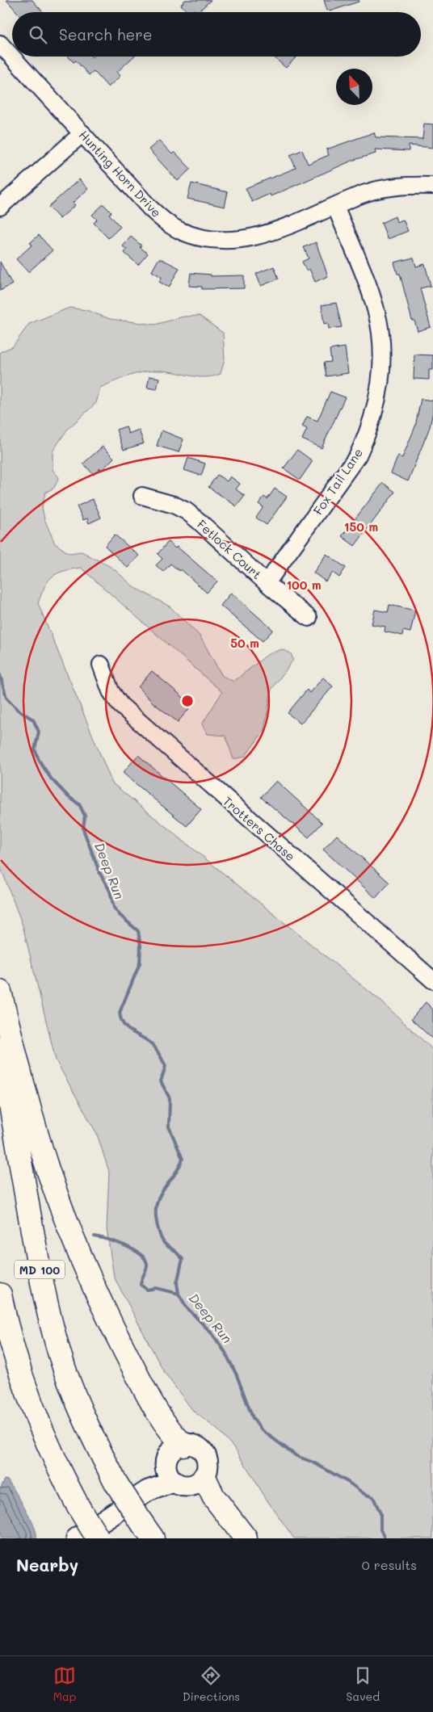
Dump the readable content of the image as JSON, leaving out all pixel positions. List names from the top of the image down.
{
  "streets": {
    "highway": ["MD 100"],
    "street": [
      "Hunting Horn Drive",
      "Fox Tail Lane",
      "Fetlock Court",
      "Trotters Chase"
    ]
  },
  "crossings": [
    ["Hunting Horn Drive", "Fox Tail Lane"],
    ["Fox Tail Lane", "Fetlock Court"]
  ],
  "water": ["Deep Run"],
  "north": "top left",
  "page": {
    "search": "Search here",
    "heading": ["Nearby", "0 results"],
    "nav": ["Map", "Directions", "Saved"]
  },
  "rings": ["150 m", "100 m", "50 m"]
}
